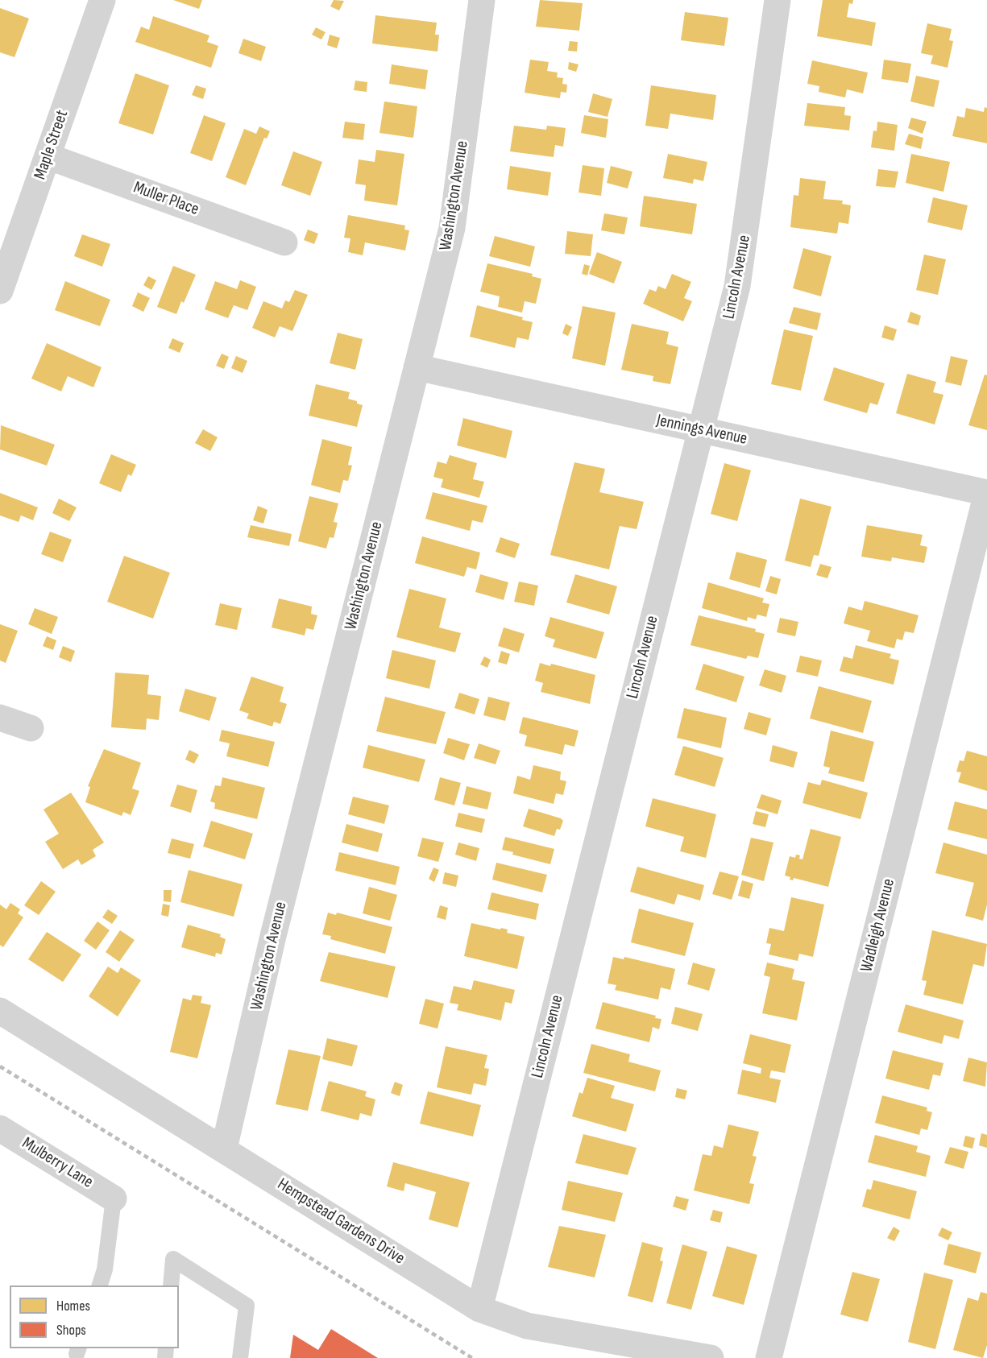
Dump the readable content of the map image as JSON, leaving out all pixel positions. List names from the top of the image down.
{
  "streets": {
    "street": [
      "Maple Street",
      "Washington Avenue",
      "Muller Place",
      "Lincoln Avenue",
      "Jennings Avenue",
      "Wadleigh Avenue",
      "Mulberry Lane",
      "Hempstead Gardens Drive"
    ]
  },
  "crossings": [
    ["Maple Street", "Muller Place"],
    ["Washington Avenue", "Jennings Avenue"],
    ["Washington Avenue", "Hempstead Gardens Drive"],
    ["Lincoln Avenue", "Jennings Avenue"],
    ["Lincoln Avenue", "Hempstead Gardens Drive"],
    ["Jennings Avenue", "Wadleigh Avenue"]
  ],
  "legend": ["Homes", "Shops"]
}
